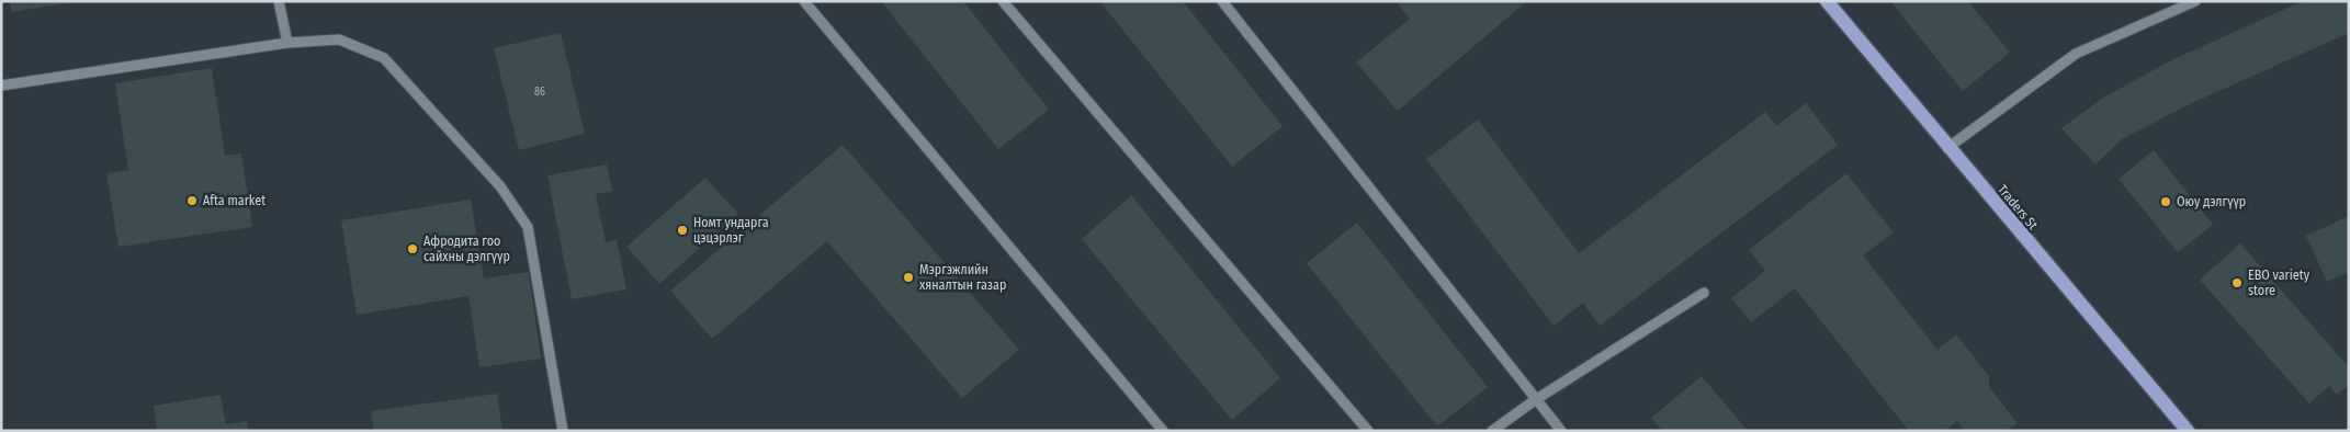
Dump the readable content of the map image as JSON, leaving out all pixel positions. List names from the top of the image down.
{
  "streets": {
    "main road": ["Traders St"]
  },
  "places": [
    "Afta market",
    "Оюу дэлгүүр",
    "Номт ундарга цэцэрлэг",
    "Афродита гоо сайхны дэлгүүр",
    "Мэргэжлийн хяналтын газар",
    "EBO variety store"
  ],
  "house_numbers": ["86"]
}
